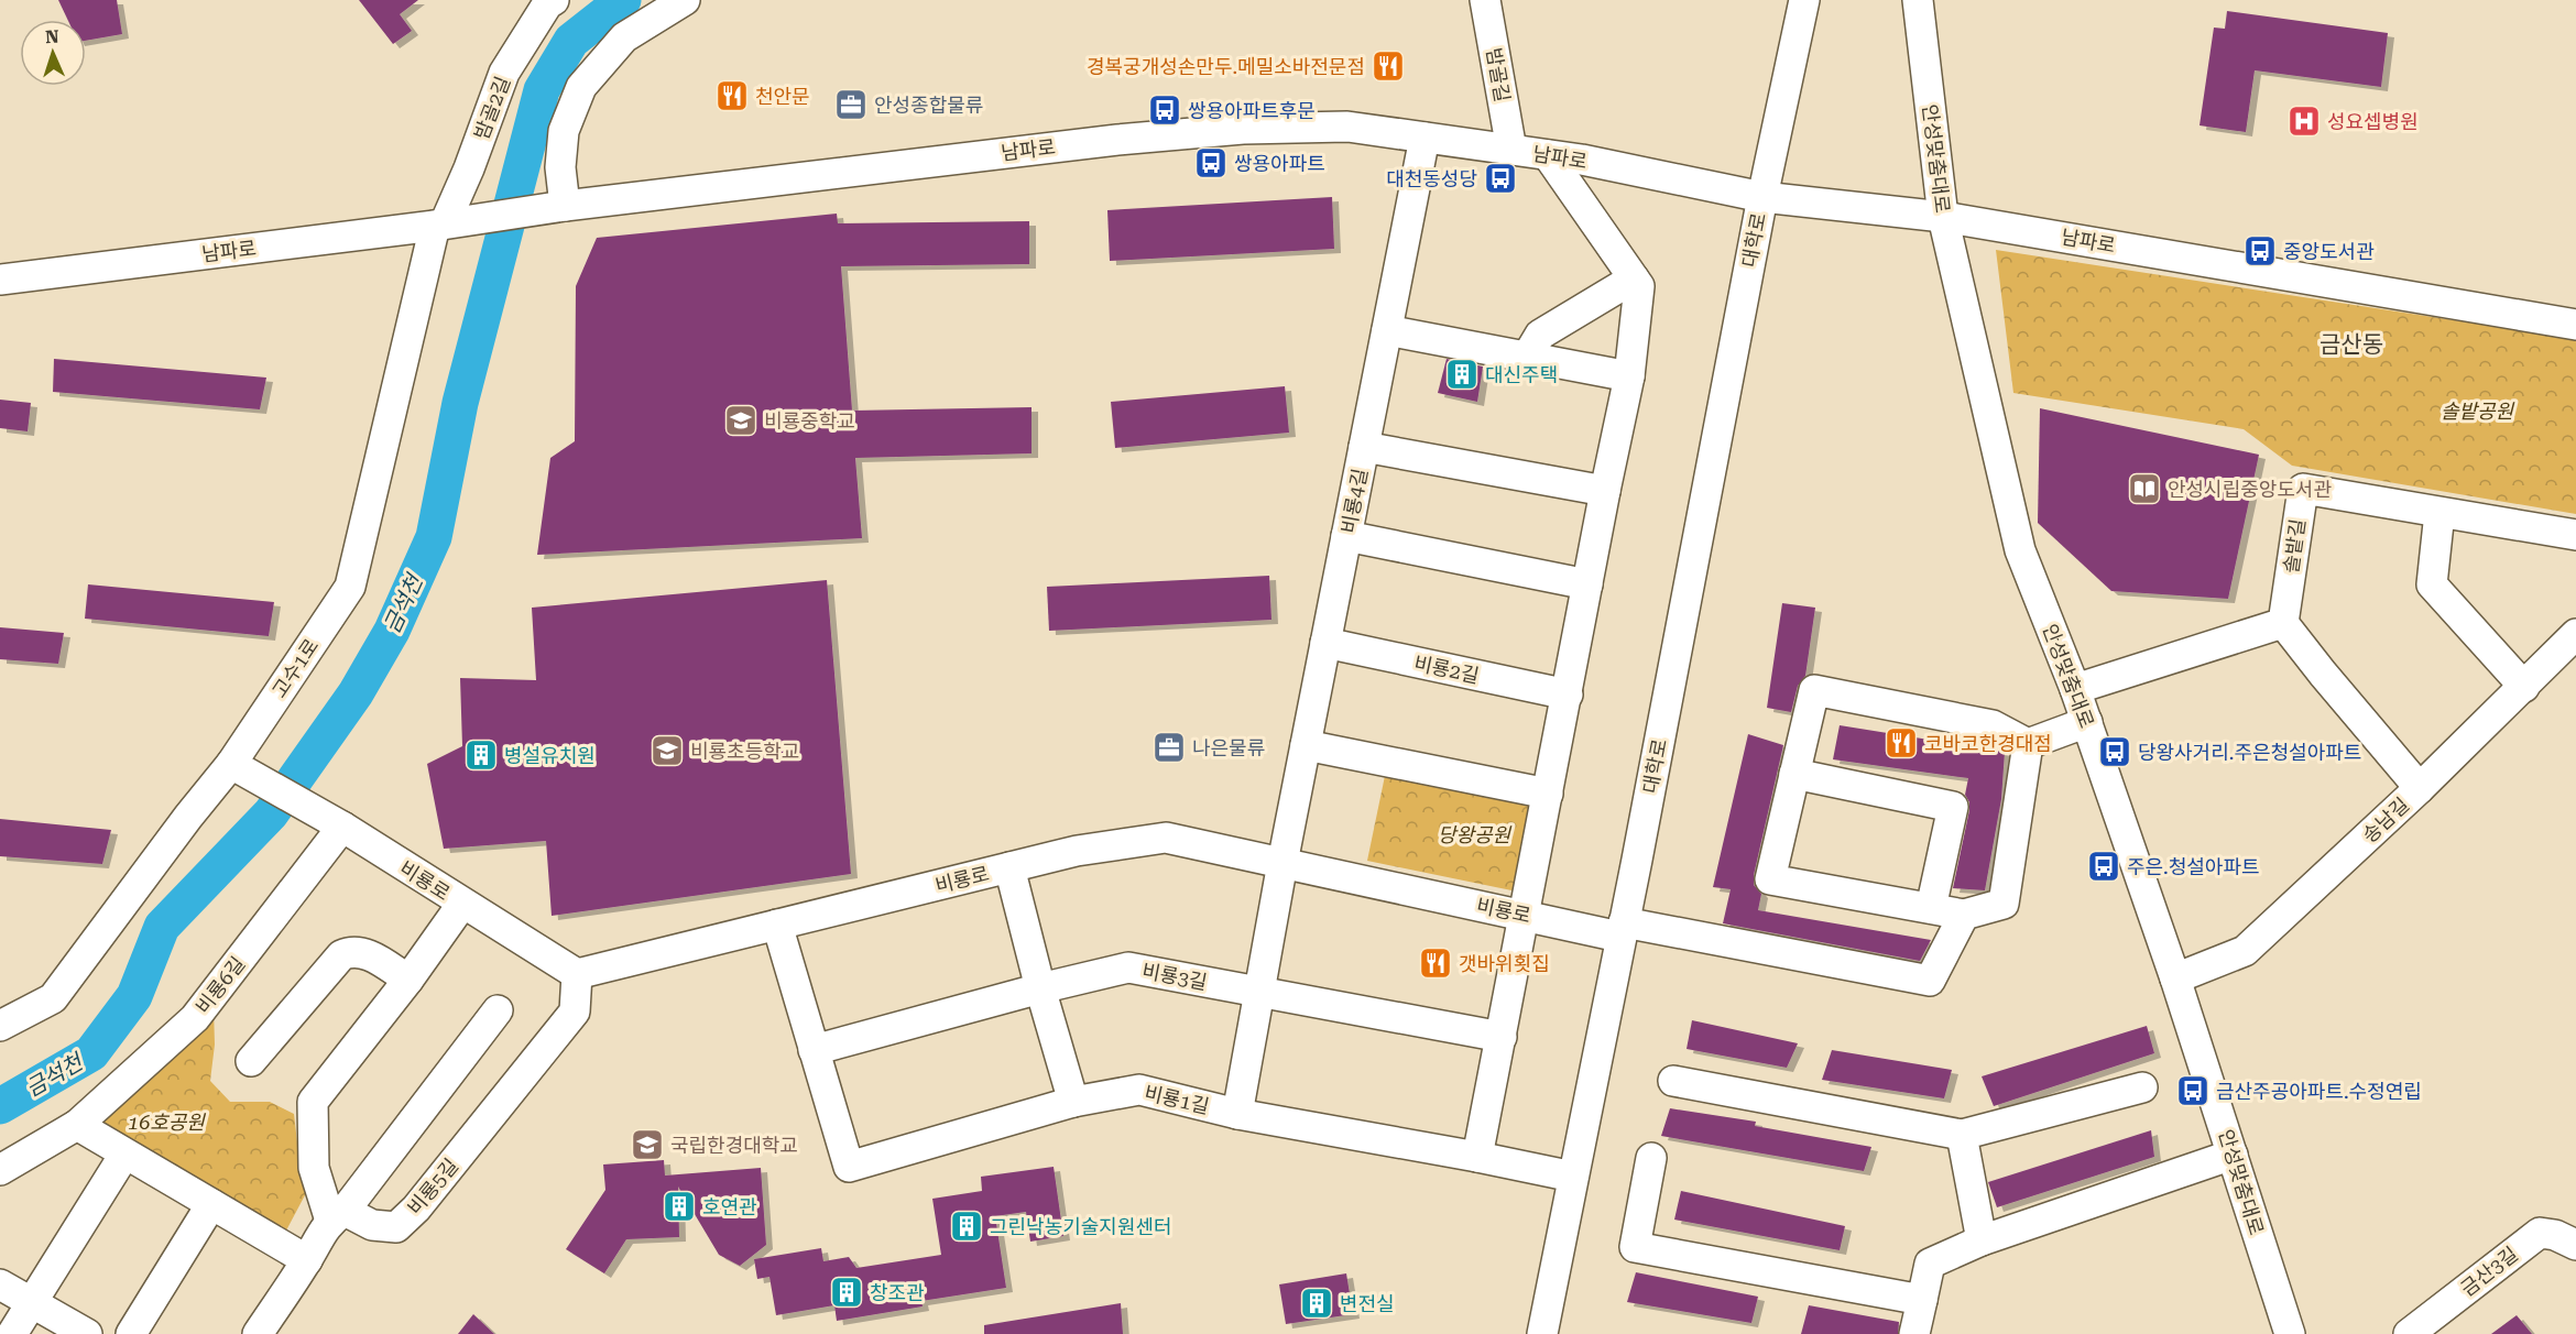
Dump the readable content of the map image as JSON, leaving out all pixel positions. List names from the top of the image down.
{
  "streets": {
    "street": [
      "밤골길",
      "밤골2길",
      "남파로",
      "안성맞춤대로",
      "대학로",
      "비룡4길",
      "솔밭길",
      "고수1로",
      "비룡2길",
      "송남길",
      "비룡로",
      "비룡3길",
      "비룡6길",
      "비룡1길",
      "비룡5길",
      "금산3길"
    ]
  },
  "crossings": [
    ["밤골길", "남파로"],
    ["밤골2길", "남파로"],
    ["밤골2길", "고수1로"],
    ["남파로", "안성맞춤대로"],
    ["남파로", "대학로"],
    ["남파로", "비룡4길"],
    ["남파로", "고수1로"],
    ["안성맞춤대로", "송남길"],
    ["대학로", "비룡로"],
    ["대학로", "비룡1길"],
    ["비룡4길", "비룡2길"],
    ["비룡4길", "비룡로"],
    ["비룡4길", "비룡3길"],
    ["비룡4길", "비룡1길"],
    ["고수1로", "비룡로"],
    ["비룡로", "비룡6길"],
    ["비룡로", "비룡1길"],
    ["비룡로", "비룡5길"],
    ["비룡3길", "비룡1길"]
  ],
  "districts": ["금산동"],
  "water": ["금석천"],
  "parks": ["솔밭공원", "당왕공원", "16호공원"],
  "places": {
    "restaurant": [
      "경복궁개성손만두.메밀소바전문점",
      "천안문",
      "코바코한경대점",
      "갯바위횟집"
    ],
    "office": ["안성종합물류", "나은물류"],
    "bus stop": [
      "쌍용아파트후문",
      "쌍용아파트",
      "대천동성당",
      "중앙도서관",
      "당왕사거리.주은청설아파트",
      "주은.청설아파트",
      "금산주공아파트.수정연립"
    ],
    "hospital": ["성요셉병원"],
    "building": [
      "대신주택",
      "병설유치원",
      "호연관",
      "그린낙농기술지원센터",
      "창조관",
      "변전실"
    ],
    "school or university": ["비룡중학교", "비룡초등학교", "국립한경대학교"],
    "library": ["안성시립중앙도서관"]
  },
  "north": "top"
}
